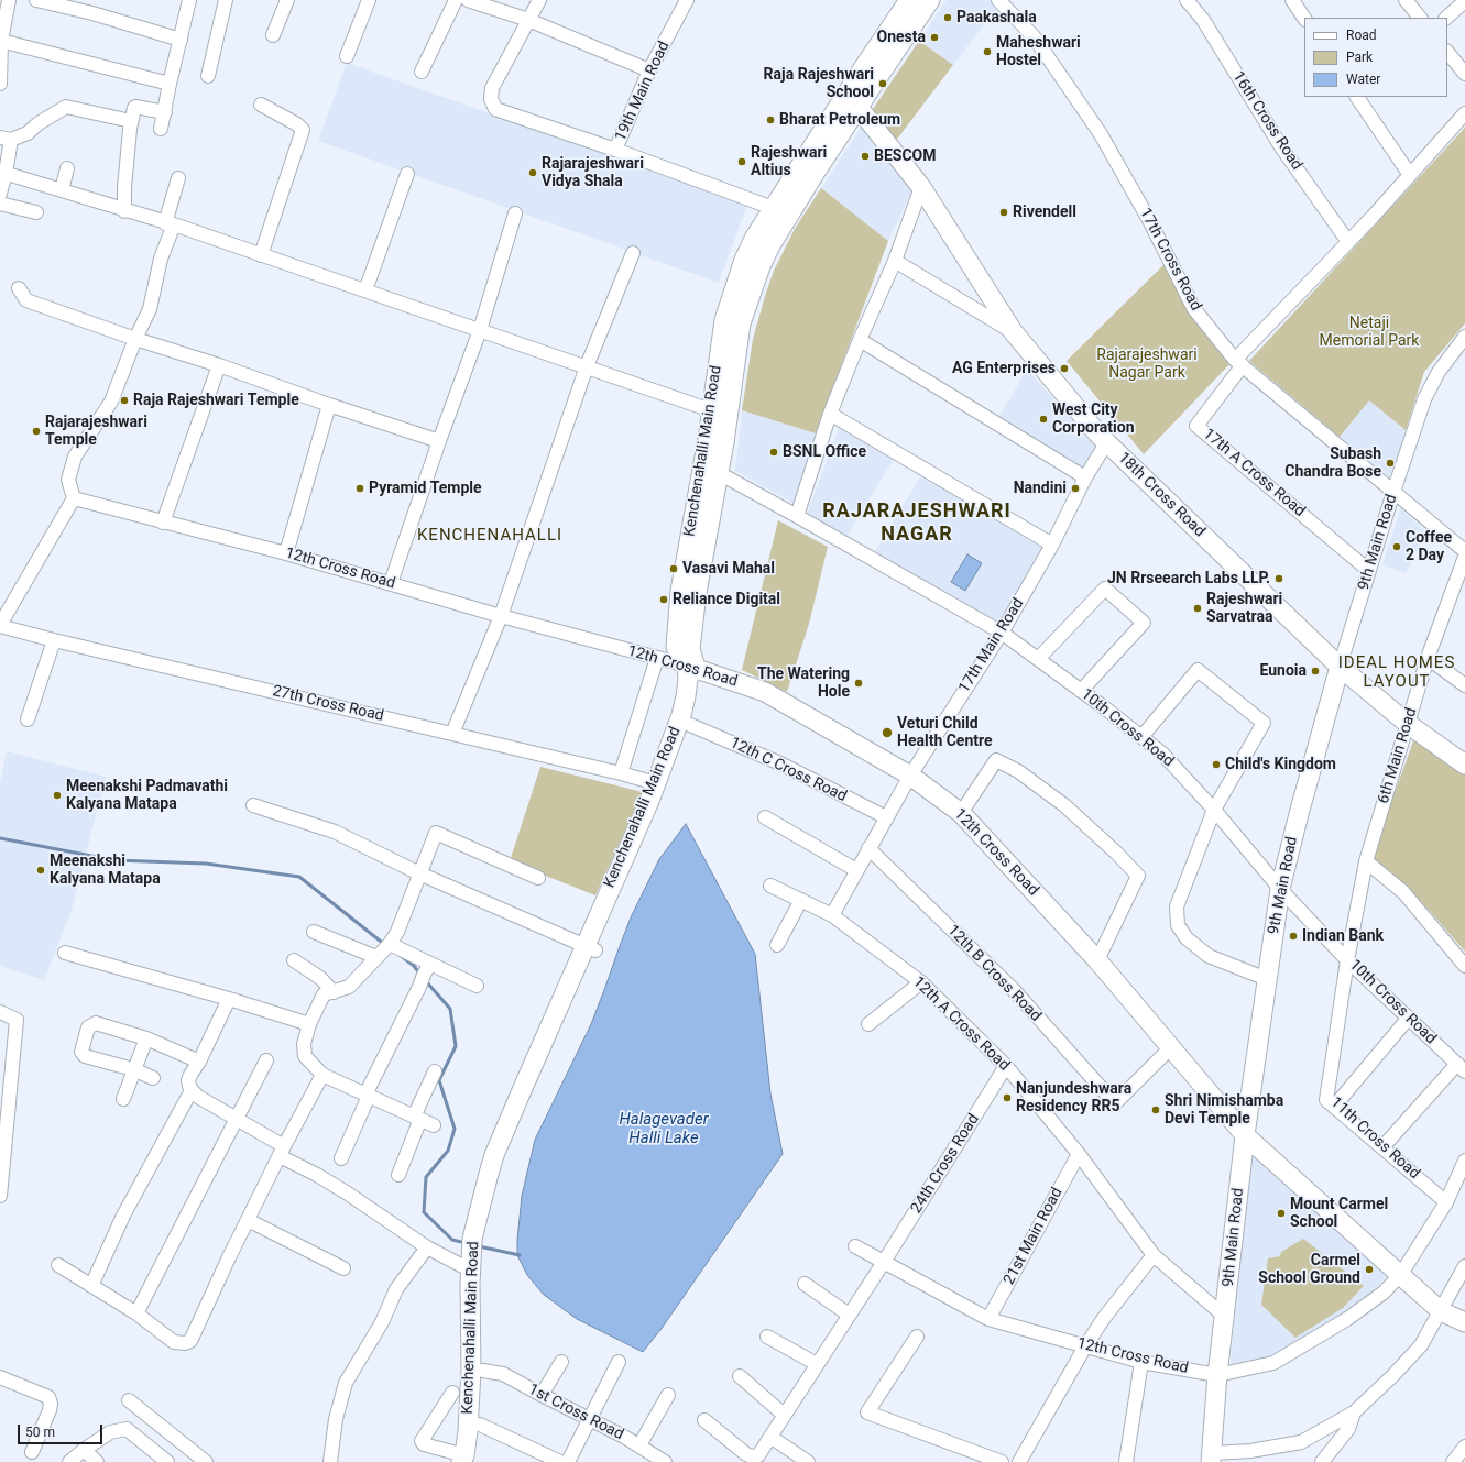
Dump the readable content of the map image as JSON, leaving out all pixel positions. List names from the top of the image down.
{
  "streets": {
    "main road": [
      "Kenchenahalli Main Road",
      "18th Cross Road",
      "9th Main Road",
      "12th Cross Road"
    ],
    "street": [
      "19th Main Road",
      "16th Cross Road",
      "17th Cross Road",
      "17th A Cross Road",
      "17th Main Road",
      "27th Cross Road",
      "10th Cross Road",
      "6th Main Road",
      "12th C Cross Road",
      "12th B Cross Road",
      "12th A Cross Road",
      "11th Cross Road",
      "24th Cross Road",
      "21st Main Road",
      "1st Cross Road"
    ]
  },
  "crossings": [
    ["19th Main Road", "Kenchenahalli Main Road"],
    ["17th Cross Road", "17th A Cross Road"],
    ["17th Cross Road", "9th Main Road"],
    ["Kenchenahalli Main Road", "18th Cross Road"],
    ["Kenchenahalli Main Road", "12th Cross Road"],
    ["Kenchenahalli Main Road", "27th Cross Road"],
    ["Kenchenahalli Main Road", "10th Cross Road"],
    ["Kenchenahalli Main Road", "12th C Cross Road"],
    ["Kenchenahalli Main Road", "1st Cross Road"],
    ["17th A Cross Road", "9th Main Road"],
    ["18th Cross Road", "9th Main Road"],
    ["18th Cross Road", "17th Main Road"],
    ["18th Cross Road", "6th Main Road"],
    ["9th Main Road", "12th Cross Road"],
    ["9th Main Road", "10th Cross Road"],
    ["9th Main Road", "12th A Cross Road"],
    ["12th Cross Road", "17th Main Road"],
    ["12th Cross Road", "12th B Cross Road"],
    ["12th Cross Road", "11th Cross Road"],
    ["12th Cross Road", "24th Cross Road"],
    ["12th Cross Road", "21st Main Road"],
    ["17th Main Road", "10th Cross Road"],
    ["17th Main Road", "12th C Cross Road"],
    ["17th Main Road", "12th B Cross Road"],
    ["17th Main Road", "12th A Cross Road"],
    ["10th Cross Road", "6th Main Road"],
    ["10th Cross Road", "11th Cross Road"],
    ["6th Main Road", "11th Cross Road"],
    ["12th A Cross Road", "24th Cross Road"],
    ["12th A Cross Road", "21st Main Road"]
  ],
  "districts": ["RAJARAJESHWARI NAGAR", "KENCHENAHALLI", "IDEAL HOMES LAYOUT"],
  "water": ["Halagevader Halli Lake"],
  "parks": ["Netaji Memorial Park", "Rajarajeshwari Nagar Park"],
  "places": [
    "Paakashala",
    "Onesta",
    "Maheshwari Hostel",
    "Raja Rajeshwari School",
    "Bharat Petroleum",
    "BESCOM",
    "Rajeshwari Altius",
    "Rajarajeshwari Vidya Shala",
    "Rivendell",
    "AG Enterprises",
    "Raja Rajeshwari Temple",
    "West City Corporation",
    "Rajarajeshwari Temple",
    "BSNL Office",
    "Subash Chandra Bose",
    "Pyramid Temple",
    "Nandini",
    "Coffee 2 Day",
    "Vasavi Mahal",
    "JN Rrseearch Labs LLP.",
    "Reliance Digital",
    "Rajeshwari Sarvatraa",
    "Eunoia",
    "The Watering Hole",
    "Veturi Child Health Centre",
    "Child's Kingdom",
    "Meenakshi Padmavathi Kalyana Matapa",
    "Meenakshi Kalyana Matapa",
    "Indian Bank",
    "Nanjundeshwara Residency RR5",
    "Shri Nimishamba Devi Temple",
    "Mount Carmel School",
    "Carmel School Ground"
  ],
  "legend": ["Road", "Park", "Water"],
  "scale_bar": "50 m"
}
